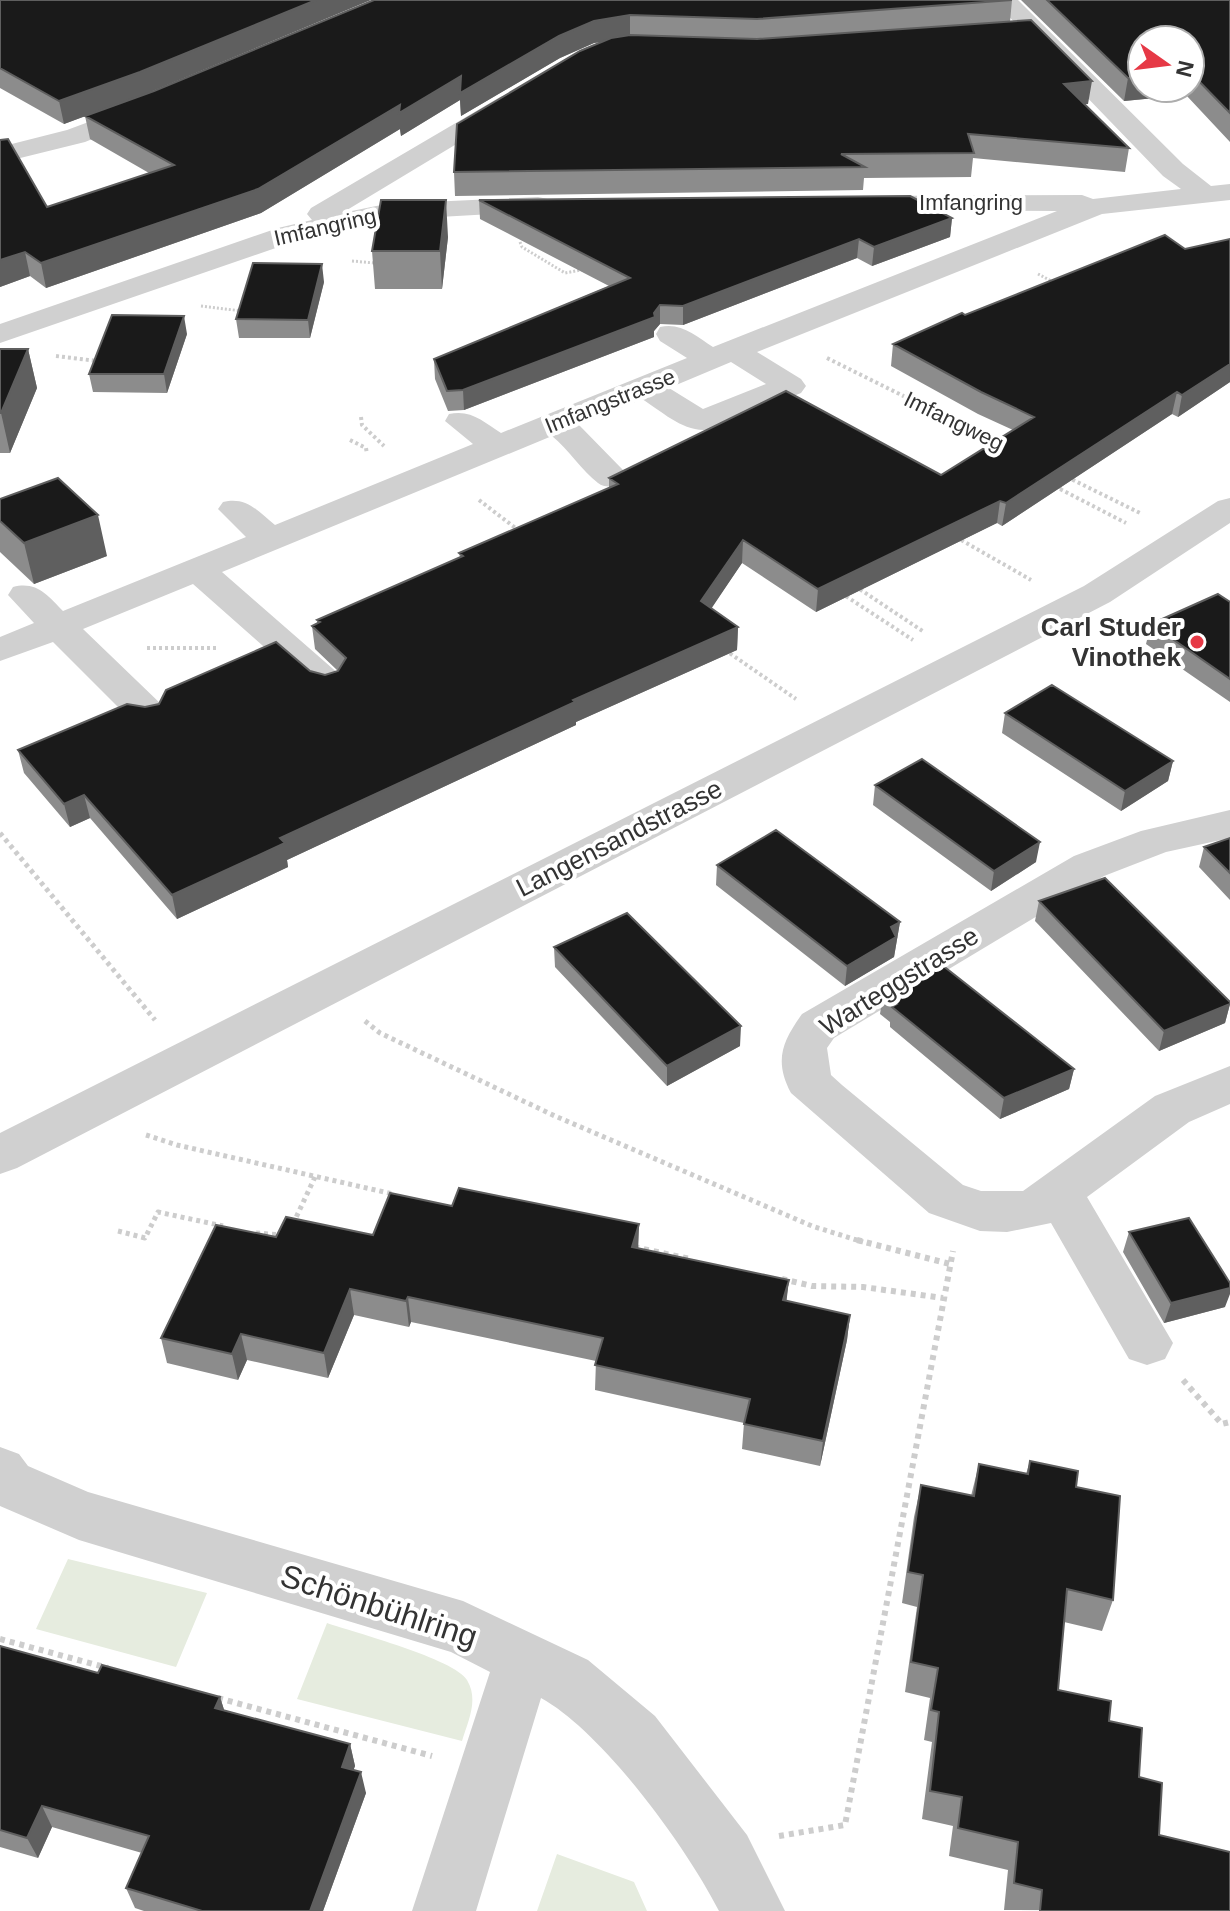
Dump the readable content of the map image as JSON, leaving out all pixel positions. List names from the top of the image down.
{
  "streets": {
    "street": [
      "Imfangring",
      "Imfangstrasse",
      "Langensandstrasse",
      "Warteggstrasse",
      "Schönbühlring"
    ],
    "path": ["Imfangweg"]
  },
  "crossings": [
    ["Imfangring", "Imfangstrasse"]
  ],
  "places": ["Carl Studer Vinothek"],
  "north": "right"
}
